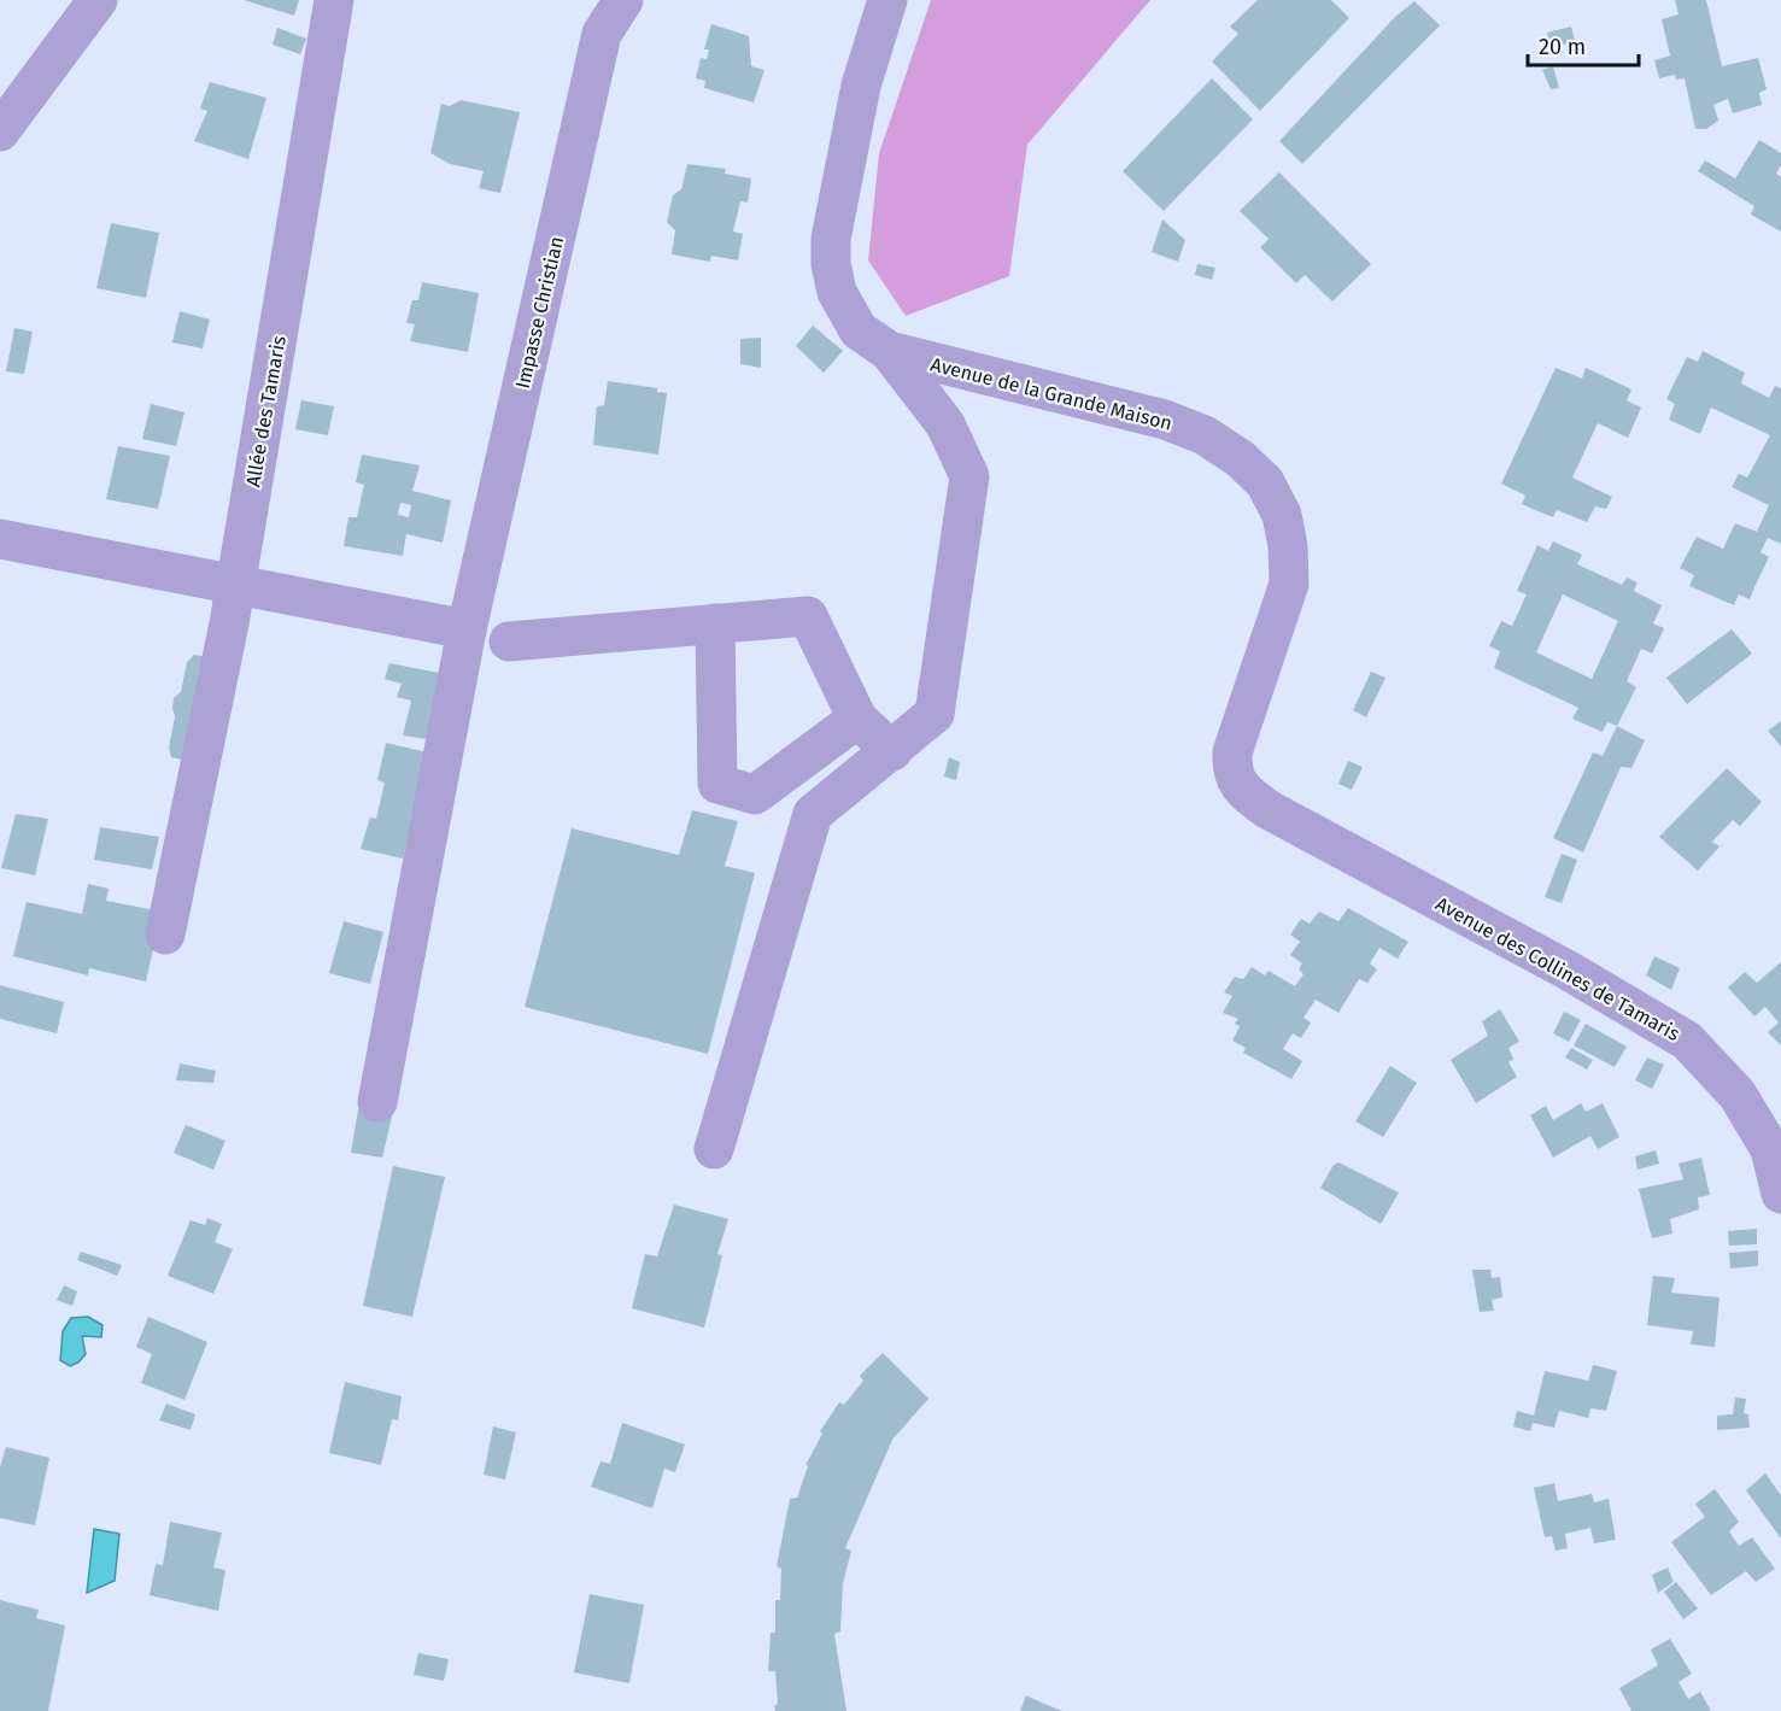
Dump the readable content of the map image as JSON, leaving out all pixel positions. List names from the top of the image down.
{
  "streets": {
    "street": [
      "Impasse Christian",
      "Avenue de la Grande Maison",
      "Allée des Tamaris",
      "Avenue des Collines de Tamaris"
    ]
  },
  "crossings": [
    ["Avenue de la Grande Maison", "Avenue des Collines de Tamaris"]
  ],
  "scale_bar": "20 m"
}
